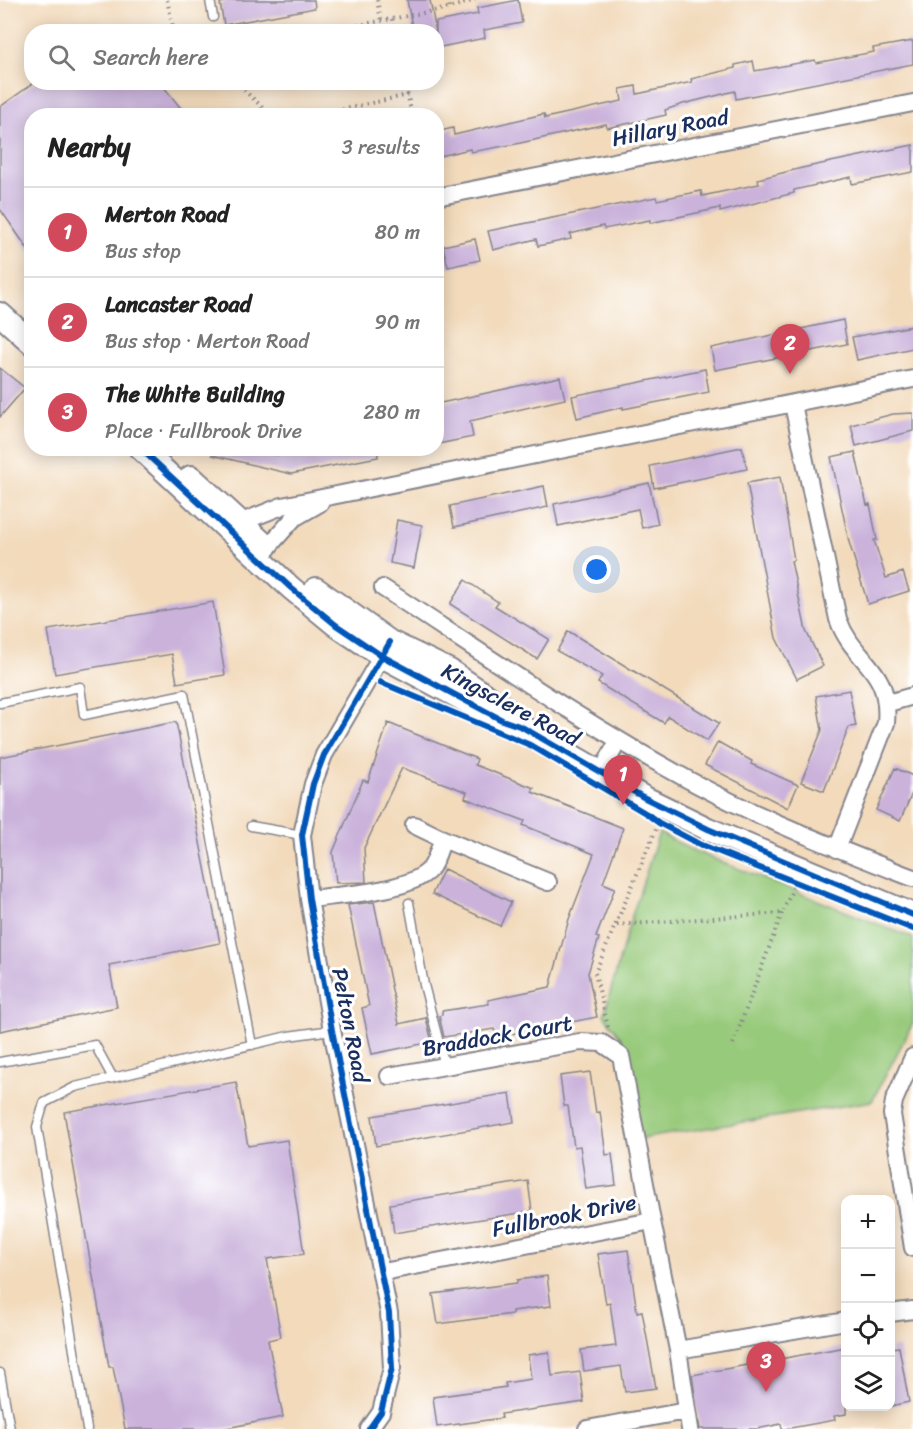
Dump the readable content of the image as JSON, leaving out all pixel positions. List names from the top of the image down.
{
  "streets": {
    "street": [
      "Hillary Road",
      "Kingsclere Road",
      "Pelton Road",
      "Braddock Court",
      "Fullbrook Drive"
    ]
  },
  "crossings": [
    ["Kingsclere Road", "Pelton Road"],
    ["Pelton Road", "Fullbrook Drive"]
  ],
  "page": {
    "search": "Search here",
    "heading": ["Nearby", "3 results"],
    "list": [
      {
        "mark": "1",
        "name": "Merton Road",
        "note": "Bus stop",
        "value": "80 m"
      },
      {
        "mark": "2",
        "name": "Lancaster Road",
        "note": "Bus stop · Merton Road",
        "value": "90 m"
      },
      {
        "mark": "3",
        "name": "The White Building",
        "note": "Place · Fullbrook Drive",
        "value": "280 m"
      }
    ],
    "pins": ["2", "1", "3"],
    "map_buttons": ["+", "−"]
  }
}
